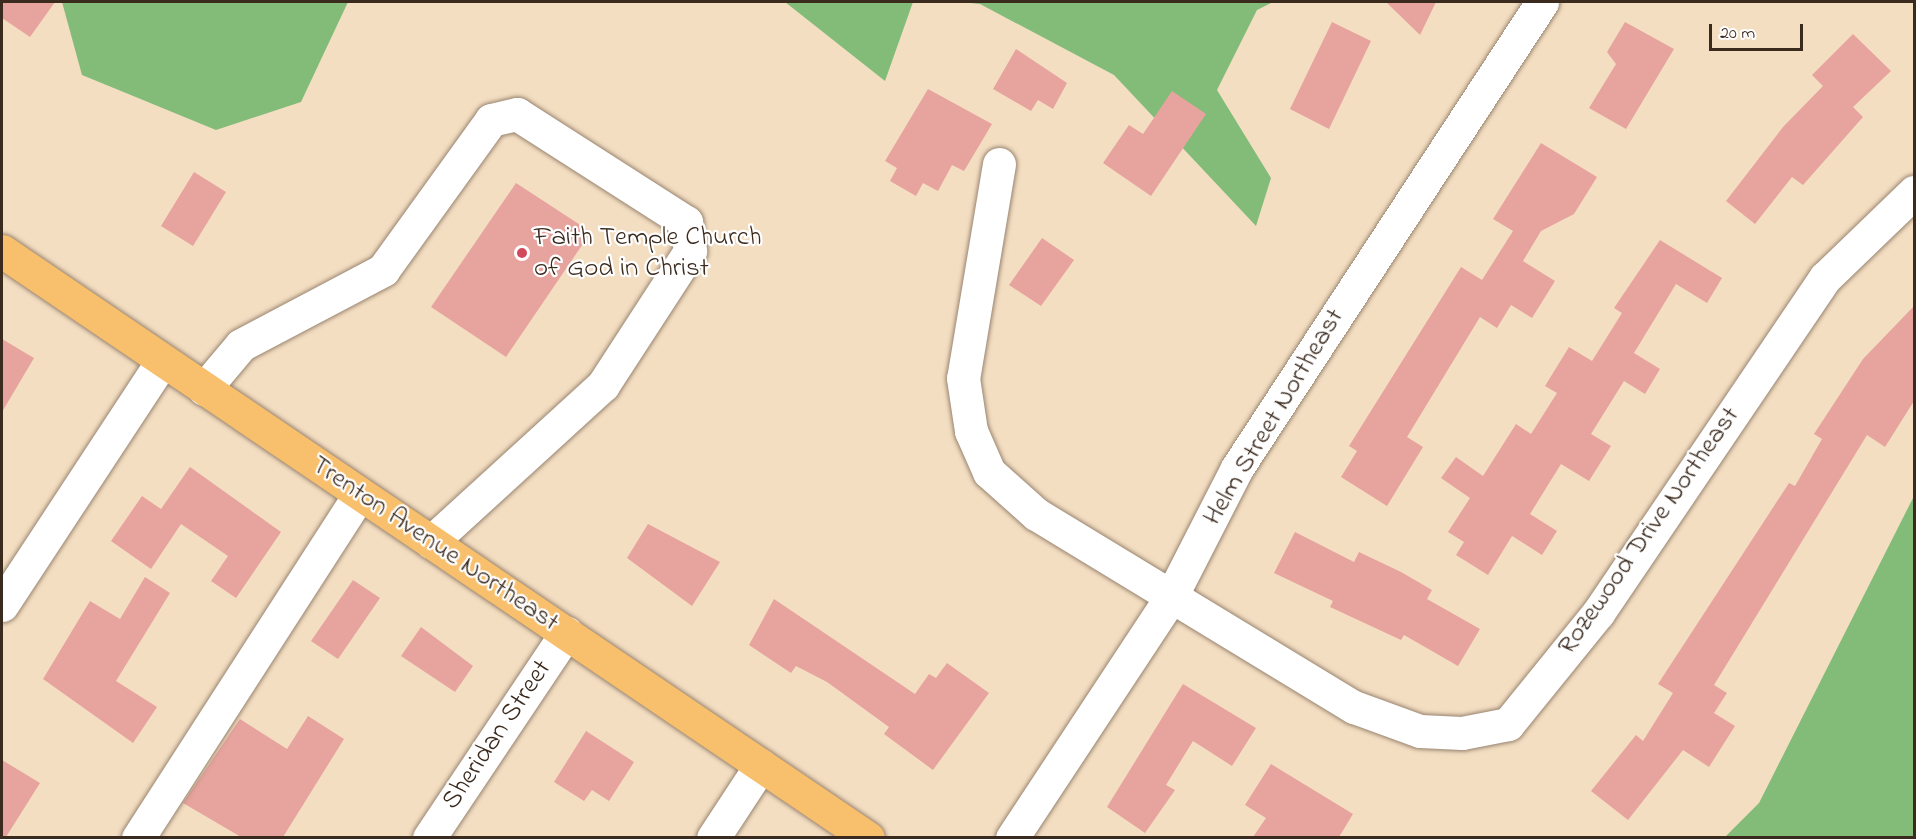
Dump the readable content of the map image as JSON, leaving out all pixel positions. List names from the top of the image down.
{
  "streets": {
    "main road": ["Trenton Avenue Northeast"],
    "street": ["Helm Street Northeast", "Rozewood Drive Northeast", "Sheridan Street"]
  },
  "crossings": [
    ["Helm Street Northeast", "Rozewood Drive Northeast"],
    ["Trenton Avenue Northeast", "Sheridan Street"]
  ],
  "places": ["Faith Temple Church of God in Christ"],
  "scale_bar": "20 m"
}
